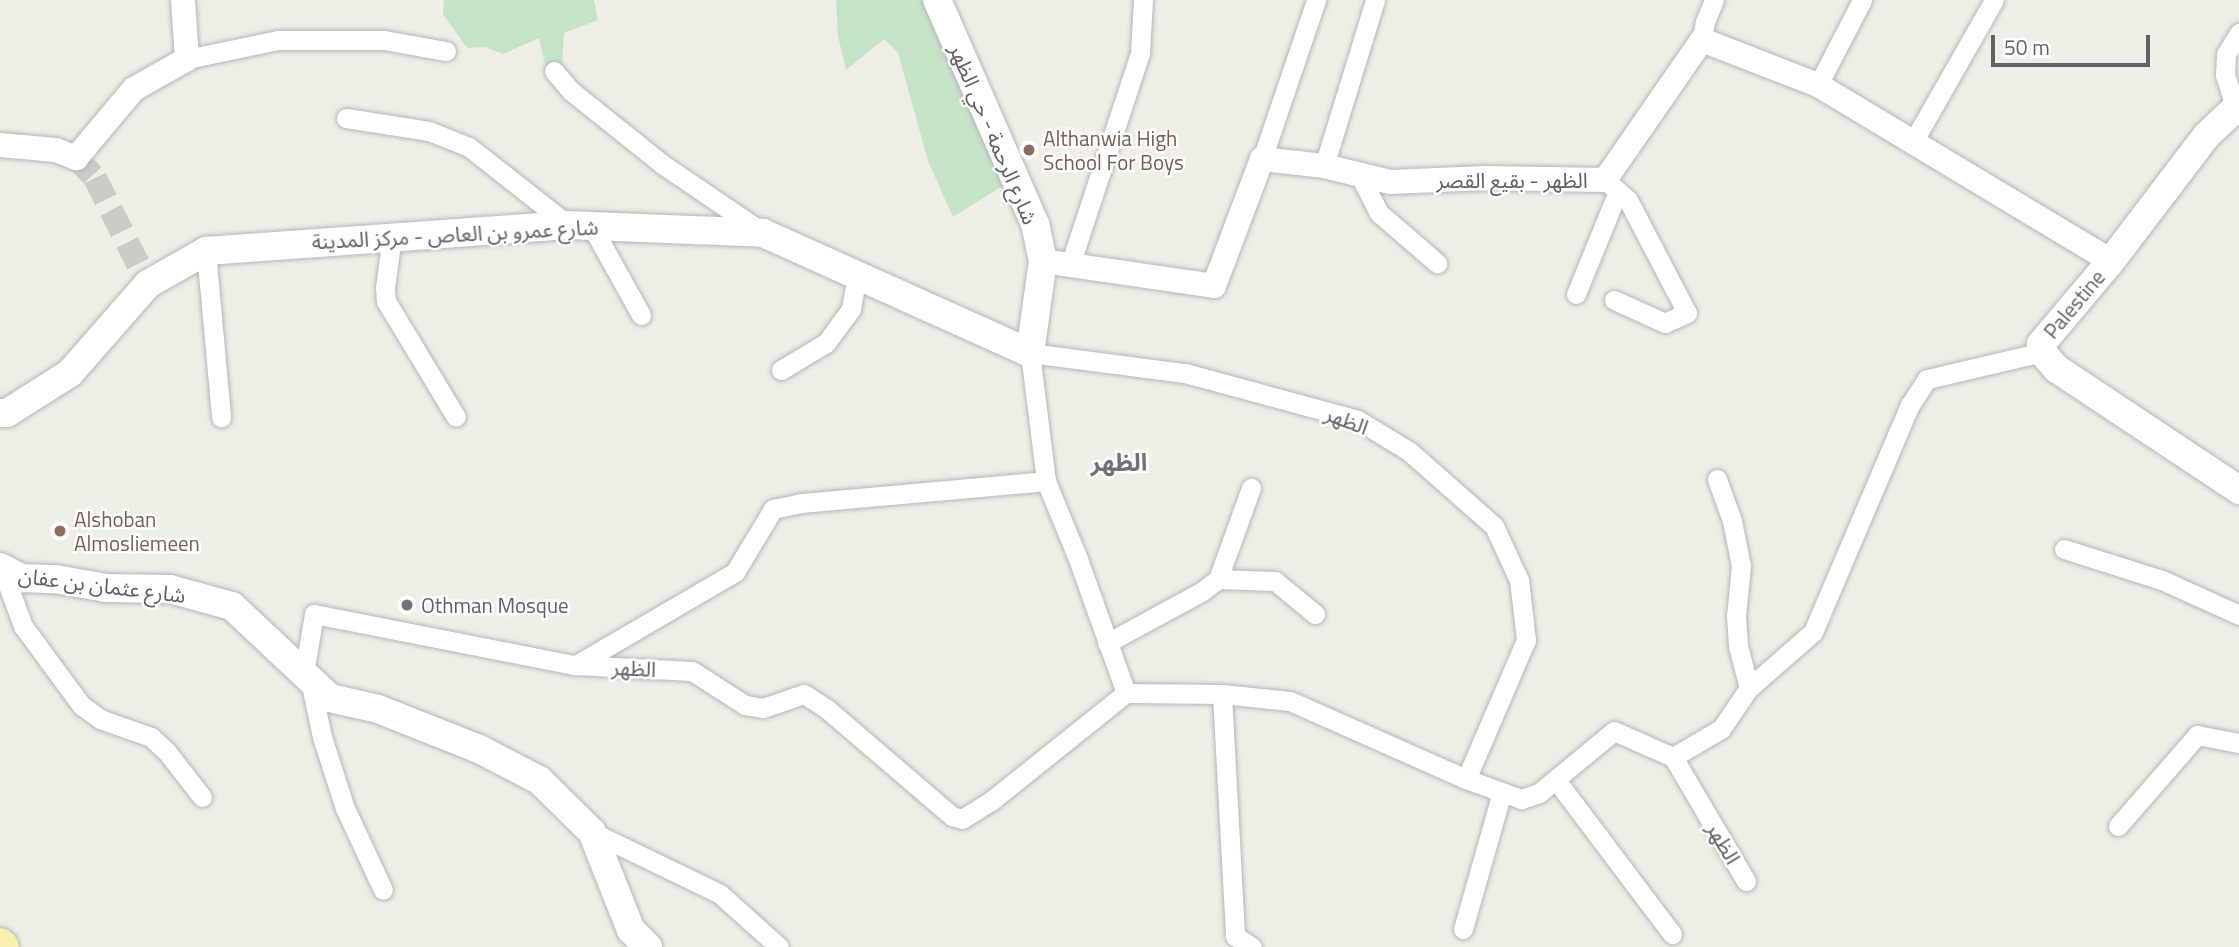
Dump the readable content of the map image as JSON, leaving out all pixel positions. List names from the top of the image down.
{
  "streets": {
    "main road": [
      "شارع الرحمة - حي الظهر",
      "شارع عمرو بن العاص - مركز المدينة",
      "Palestine",
      "شارع عثمان بن عفان"
    ],
    "street": ["الظهر - بقيع القصر", "الظهر"]
  },
  "crossings": [
    ["شارع الرحمة - حي الظهر", "شارع عمرو بن العاص - مركز المدينة"],
    ["شارع الرحمة - حي الظهر", "الظهر"],
    ["شارع عمرو بن العاص - مركز المدينة", "الظهر"]
  ],
  "districts": ["الظهر"],
  "places": ["Althanwia High School For Boys", "Alshoban Almosliemeen", "Othman Mosque"],
  "scale_bar": "50 m"
}
